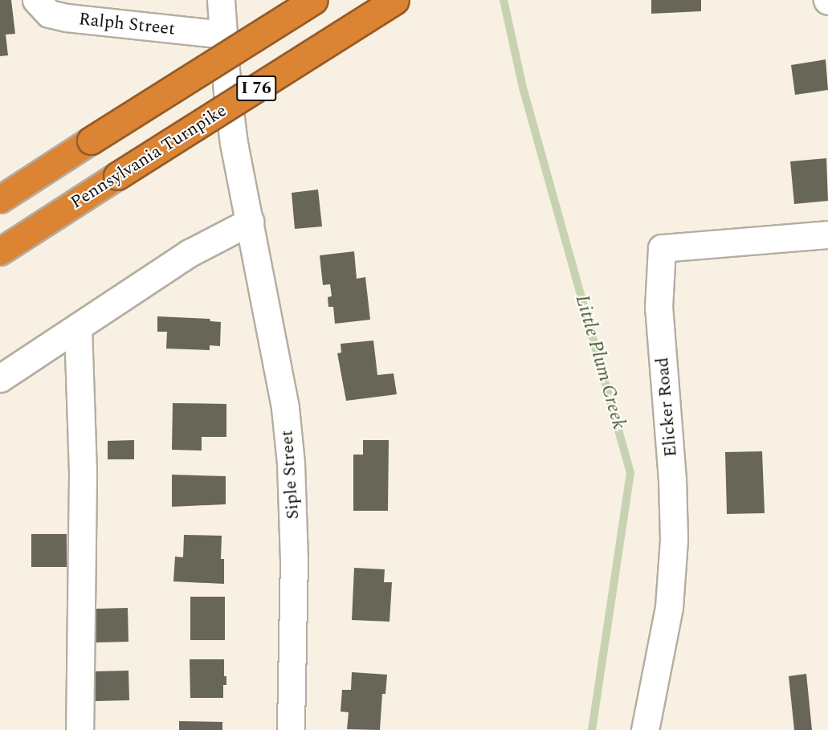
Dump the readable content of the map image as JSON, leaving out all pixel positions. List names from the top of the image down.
{
  "streets": {
    "highway": ["I 76", "Pennsylvania Turnpike"],
    "street": ["Ralph Street", "Elicker Road", "Siple Street"]
  },
  "crossings": [
    ["Ralph Street", "Siple Street"]
  ],
  "water": ["Little Plum Creek"]
}
